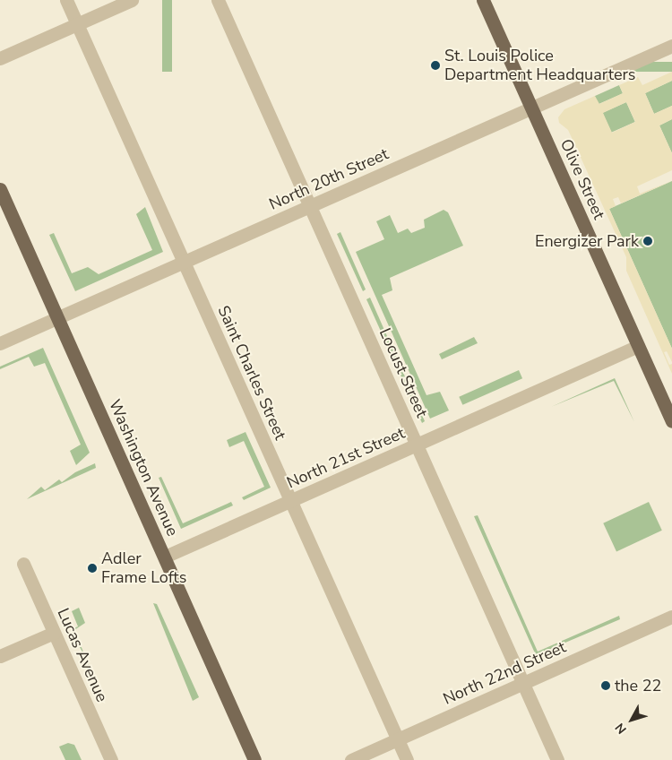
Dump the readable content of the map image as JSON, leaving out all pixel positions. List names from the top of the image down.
{
  "streets": {
    "main road": ["Olive Street", "Washington Avenue"],
    "street": [
      "North 20th Street",
      "Saint Charles Street",
      "Locust Street",
      "North 21st Street",
      "Lucas Avenue",
      "North 22nd Street"
    ]
  },
  "crossings": [
    ["North 20th Street", "Olive Street"],
    ["North 20th Street", "Saint Charles Street"],
    ["North 20th Street", "Locust Street"],
    ["North 20th Street", "Washington Avenue"],
    ["Olive Street", "North 21st Street"],
    ["Saint Charles Street", "North 21st Street"],
    ["Saint Charles Street", "North 22nd Street"],
    ["Locust Street", "North 21st Street"],
    ["Locust Street", "North 22nd Street"],
    ["North 21st Street", "Washington Avenue"]
  ],
  "places": [
    "St. Louis Police Department Headquarters",
    "Energizer Park",
    "Adler Frame Lofts",
    "the 22"
  ],
  "north": "bottom left"
}
